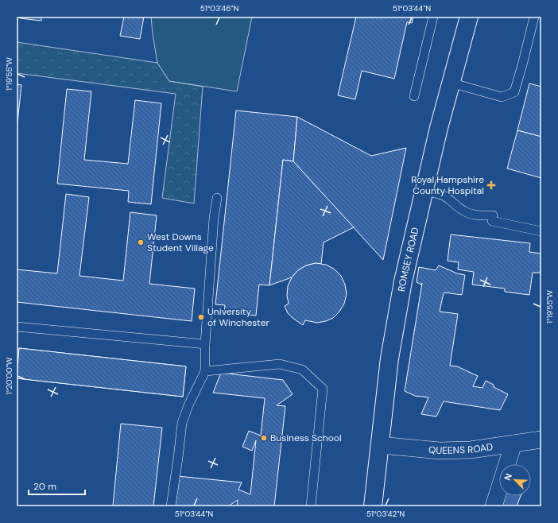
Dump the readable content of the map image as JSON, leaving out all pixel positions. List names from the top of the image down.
{
  "streets": {
    "main road": ["ROMSEY ROAD"],
    "street": ["QUEENS ROAD"]
  },
  "crossings": [
    ["ROMSEY ROAD", "QUEENS ROAD"]
  ],
  "places": {
    "health": ["Royal Hampshire County Hospital"],
    "other": ["West Downs Student Village", "University of Winchester", "Business School"]
  },
  "scale_bar": "20 m",
  "north": "top left",
  "coordinates": [
    "51°03'46\"N",
    "51°03'44\"N",
    "1°19'55\"W",
    "1°20'00\"W",
    "51°03'42\"N"
  ]
}
